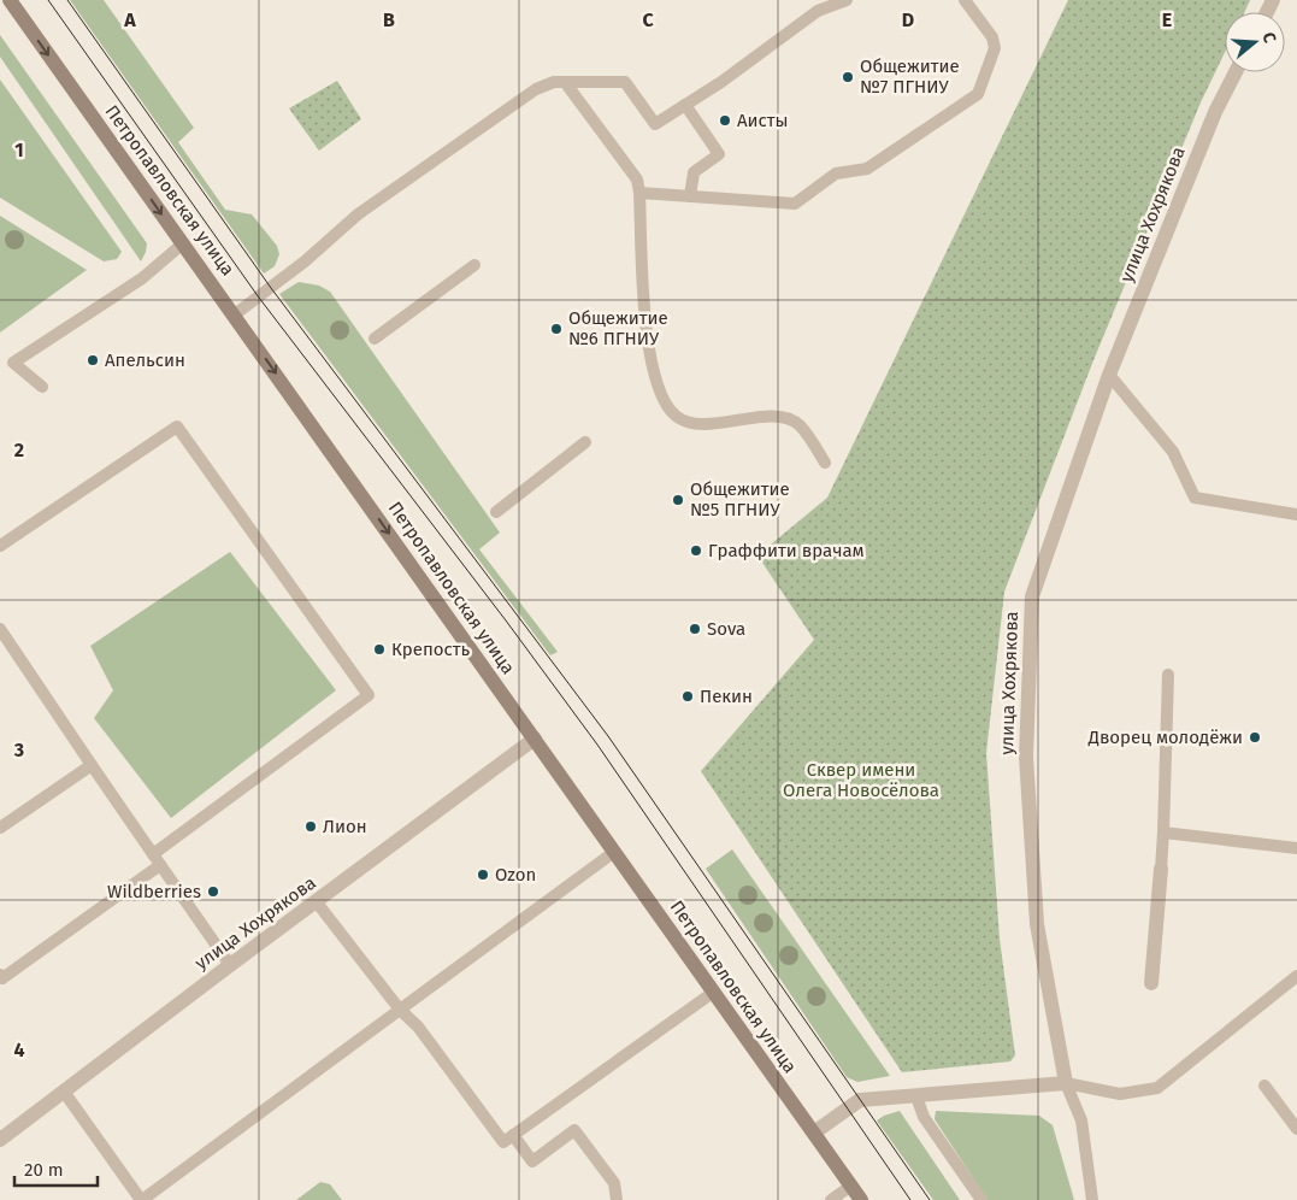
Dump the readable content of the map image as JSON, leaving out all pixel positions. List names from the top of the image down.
{
  "streets": {
    "street": ["Петропавловская улица", "улица Хохрякова"]
  },
  "crossings": [
    ["Петропавловская улица", "улица Хохрякова"]
  ],
  "one_way": ["Петропавловская улица"],
  "parks": ["Сквер имени Олега Новосёлова"],
  "places": [
    "Общежитие №7 ПГНИУ",
    "Аисты",
    "Общежитие №6 ПГНИУ",
    "Апельсин",
    "Общежитие №5 ПГНИУ",
    "Граффити врачам",
    "Sova",
    "Крепость",
    "Пекин",
    "Дворец молодёжи",
    "Лион",
    "Ozon",
    "Wildberries"
  ],
  "scale_bar": "20 m",
  "north": "right",
  "grid": {
    "columns": [
      "A",
      "B",
      "C",
      "D",
      "E"
    ],
    "rows": [
      "1",
      "2",
      "3",
      "4"
    ]
  }
}
